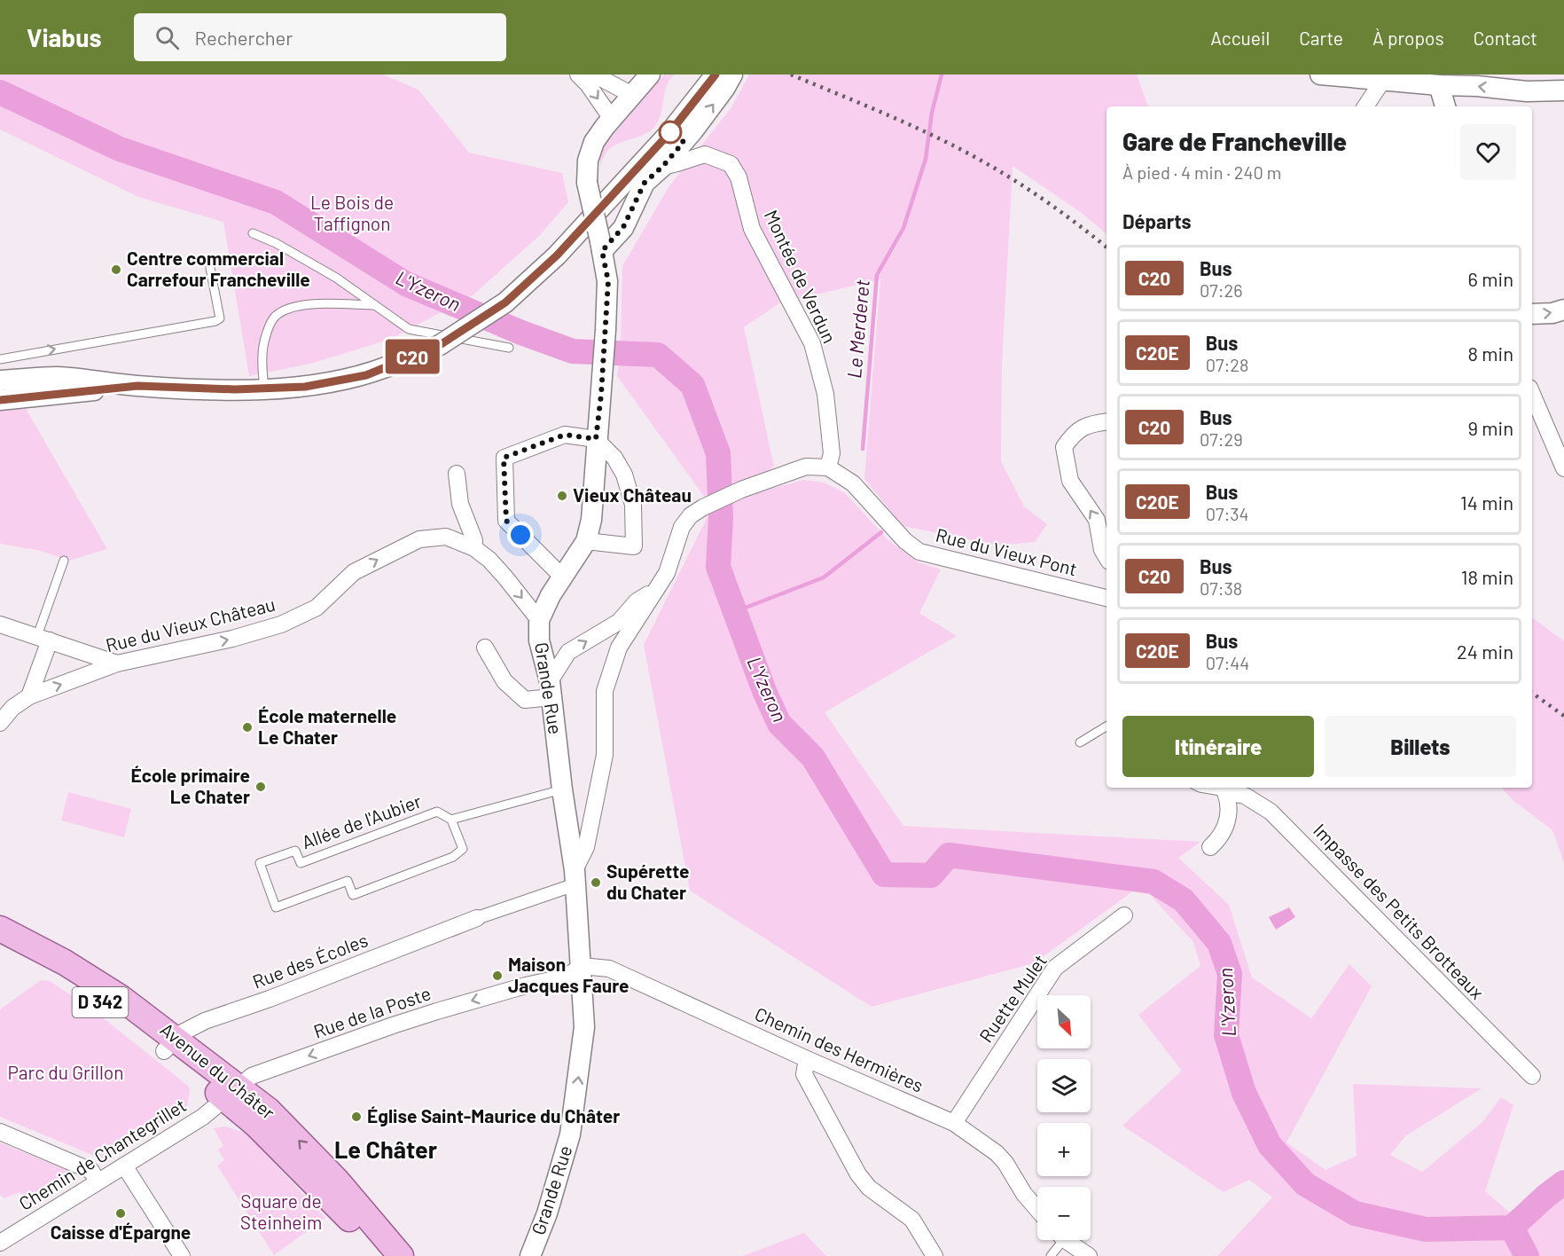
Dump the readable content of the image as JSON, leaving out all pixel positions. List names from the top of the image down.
{
  "streets": {
    "main road": ["D 342", "Avenue du Châter"],
    "street": [
      "Montée de Verdun",
      "Rue du Vieux Pont",
      "Rue du Vieux Château",
      "Grande Rue",
      "Impasse des Petits Brotteaux",
      "Rue des Écoles",
      "Ruette Mulet",
      "Rue de la Poste",
      "Chemin des Hermières",
      "Chemin de Chantegrillet"
    ],
    "lane": ["Allée de l'Aubier"]
  },
  "crossings": [
    ["Montée de Verdun", "Rue du Vieux Pont"],
    ["Rue du Vieux Château", "Grande Rue"],
    ["Grande Rue", "Allée de l'Aubier"],
    ["Grande Rue", "Rue de la Poste"],
    ["Grande Rue", "Chemin des Hermières"],
    ["Rue des Écoles", "Avenue du Châter"],
    ["Ruette Mulet", "Chemin des Hermières"],
    ["Rue de la Poste", "Chemin des Hermières"],
    ["Rue de la Poste", "Avenue du Châter"],
    ["Rue de la Poste", "Chemin de Chantegrillet"],
    ["Avenue du Châter", "Chemin de Chantegrillet"]
  ],
  "one_way": ["Rue du Vieux Château", "Rue de la Poste"],
  "districts": ["Le Châter"],
  "water": ["L'Yzeron", "Le Merderet"],
  "parks": ["Le Bois de Taffignon", "Parc du Grillon", "Square de Steinheim"],
  "places": [
    "Centre commercial Carrefour Francheville",
    "Vieux Château",
    "École maternelle Le Chater",
    "École primaire Le Chater",
    "Supérette du Chater",
    "Maison Jacques Faure",
    "Église Saint-Maurice du Châter",
    "Caisse d'Épargne"
  ],
  "lines": ["bus line C20"],
  "north": "bottom right",
  "page": {
    "header": "Viabus",
    "search": "Rechercher",
    "nav": [
      "Accueil",
      "Carte",
      "À propos",
      "Contact"
    ],
    "on_map": "C20",
    "heading": [
      ["Gare de Francheville", "À pied · 4 min · 240 m"],
      "Départs"
    ],
    "list": [
      {
        "mark": "C20",
        "name": "Bus",
        "note": "07:26",
        "value": "6 min"
      },
      {
        "mark": "C20E",
        "name": "Bus",
        "note": "07:28",
        "value": "8 min"
      },
      {
        "mark": "C20",
        "name": "Bus",
        "note": "07:29",
        "value": "9 min"
      },
      {
        "mark": "C20E",
        "name": "Bus",
        "note": "07:34",
        "value": "14 min"
      },
      {
        "mark": "C20",
        "name": "Bus",
        "note": "07:38",
        "value": "18 min"
      },
      {
        "mark": "C20E",
        "name": "Bus",
        "note": "07:44",
        "value": "24 min"
      }
    ],
    "buttons": ["Itinéraire", "Billets"],
    "map_buttons": ["+", "−"]
  }
}
